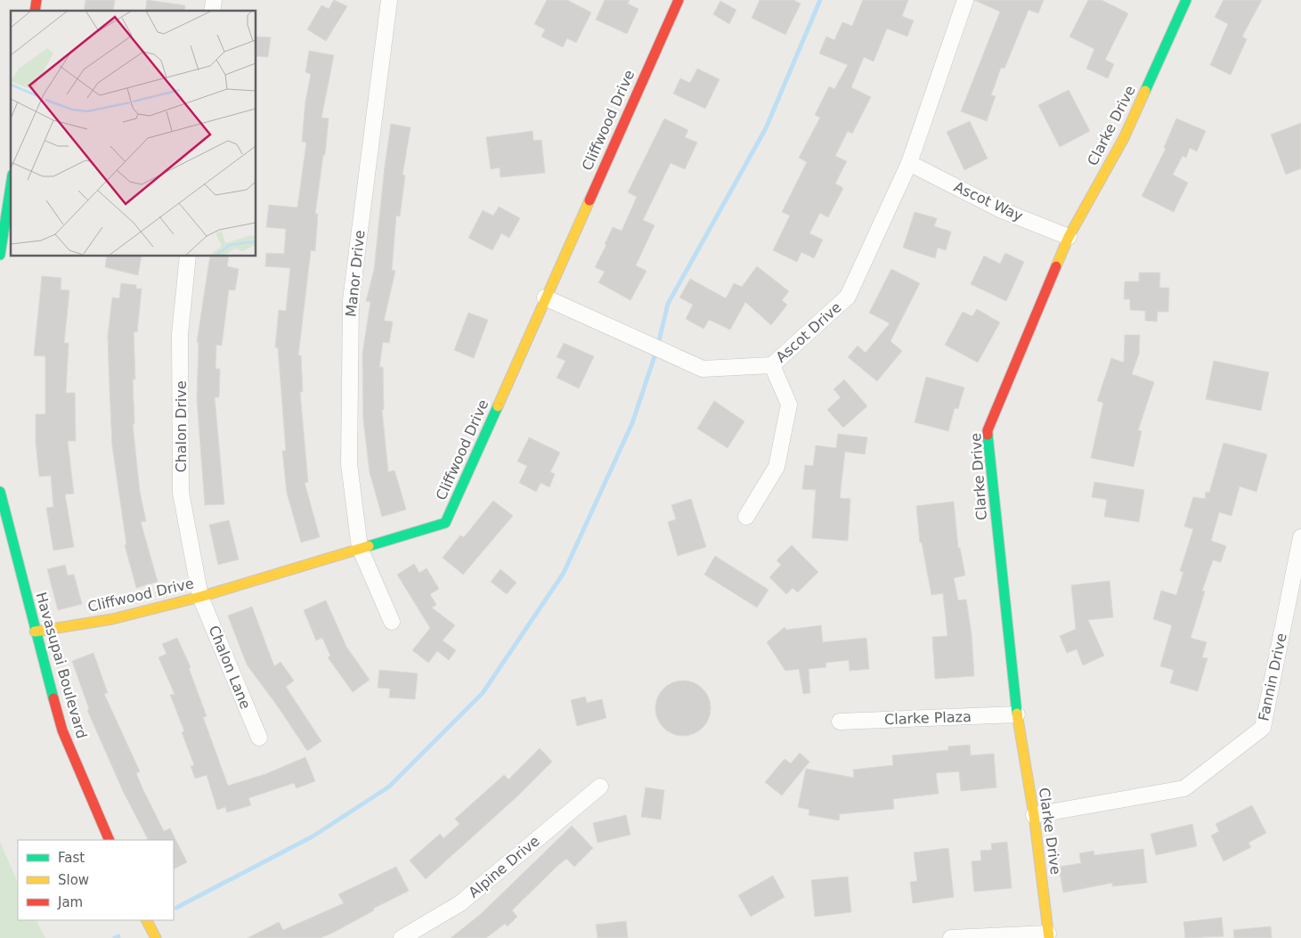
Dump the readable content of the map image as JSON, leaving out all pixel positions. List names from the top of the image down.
{
  "streets": {
    "street": [
      "Cliffwood Drive",
      "Clarke Drive",
      "Ascot Way",
      "Manor Drive",
      "Ascot Drive",
      "Chalon Drive",
      "Havasupai Boulevard",
      "Chalon Lane",
      "Fannin Drive",
      "Clarke Plaza",
      "Alpine Drive"
    ]
  },
  "crossings": [
    ["Cliffwood Drive", "Manor Drive"],
    ["Cliffwood Drive", "Ascot Drive"],
    ["Cliffwood Drive", "Chalon Drive"],
    ["Cliffwood Drive", "Havasupai Boulevard"],
    ["Cliffwood Drive", "Chalon Lane"],
    ["Clarke Drive", "Ascot Way"],
    ["Clarke Drive", "Fannin Drive"],
    ["Clarke Drive", "Clarke Plaza"],
    ["Ascot Way", "Ascot Drive"],
    ["Chalon Drive", "Chalon Lane"]
  ],
  "legend": ["Fast", "Slow", "Jam"]
}
